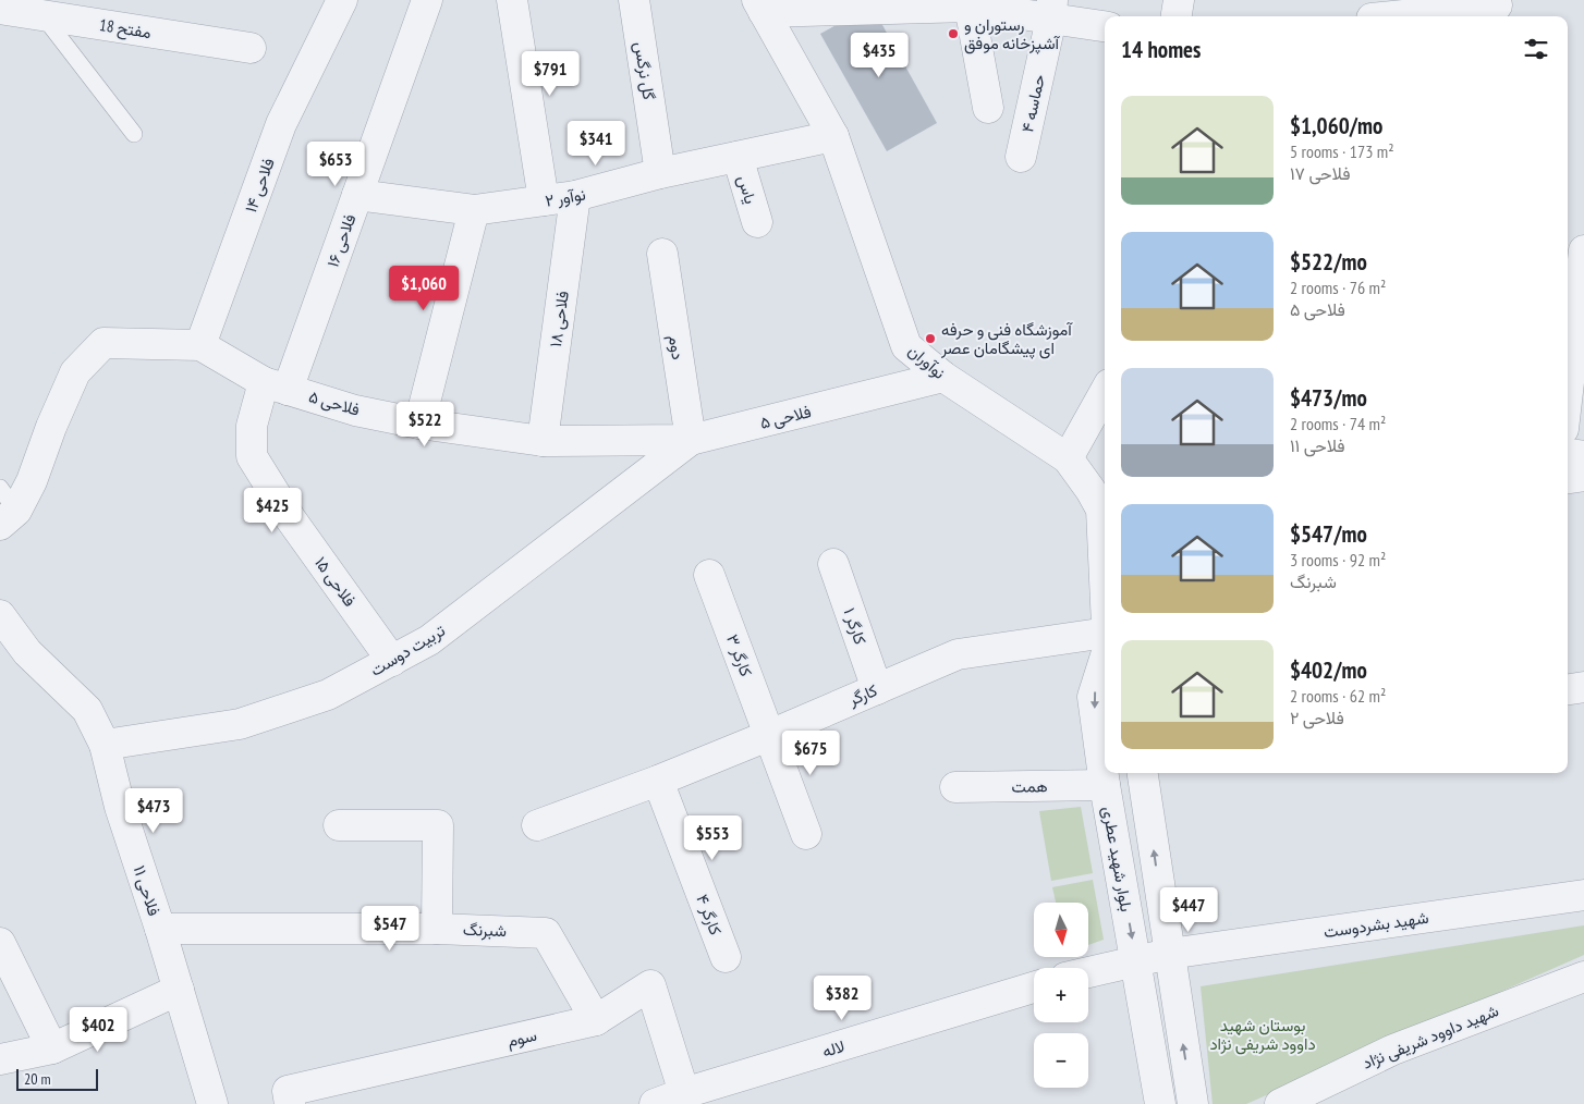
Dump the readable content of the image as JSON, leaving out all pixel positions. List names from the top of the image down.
{
  "streets": {
    "street": [
      "مفتح 18",
      "گل نرگس",
      "حماسه ۴",
      "فلاحی ۱۴",
      "یاس",
      "نوآور ۲",
      "فلاحی ۱۶",
      "فلاحی ۱۸",
      "دوم",
      "نوآوران",
      "فلاحی ۵",
      "فلاحی ۱۵",
      "کارگر ۱",
      "تربیت دوست",
      "کارگر ۳",
      "کارگر",
      "همت",
      "بلوار شهید عطری",
      "فلاحی ۱۱",
      "کارگر ۴",
      "شهید بشردوست",
      "شبرنگ",
      "شهید داوود شریفی نژاد",
      "سوم",
      "لاله"
    ]
  },
  "crossings": [
    ["گل نرگس", "نوآور ۲"],
    ["فلاحی ۱۴", "فلاحی ۵"],
    ["یاس", "نوآور ۲"],
    ["نوآور ۲", "فلاحی ۱۶"],
    ["نوآور ۲", "فلاحی ۱۸"],
    ["نوآور ۲", "نوآوران"],
    ["فلاحی ۱۶", "فلاحی ۵"],
    ["فلاحی ۱۶", "فلاحی ۱۵"],
    ["فلاحی ۱۸", "فلاحی ۵"],
    ["دوم", "فلاحی ۵"],
    ["دوم", "تربیت دوست"],
    ["نوآوران", "فلاحی ۵"],
    ["فلاحی ۵", "فلاحی ۱۵"],
    ["فلاحی ۵", "تربیت دوست"],
    ["فلاحی ۱۵", "تربیت دوست"],
    ["کارگر ۱", "کارگر"],
    ["تربیت دوست", "فلاحی ۱۱"],
    ["کارگر ۳", "کارگر"],
    ["کارگر", "کارگر ۴"],
    ["همت", "بلوار شهید عطری"],
    ["بلوار شهید عطری", "شهید بشردوست"],
    ["فلاحی ۱۱", "شبرنگ"],
    ["شبرنگ", "سوم"],
    ["سوم", "لاله"]
  ],
  "parks": ["بوستان شهید داوود شریفی نژاد"],
  "places": ["رستوران و آشپزخانه موفق", "آموزشگاه فنی و حرفه ای پیشگامان عصر"],
  "scale_bar": "20 m",
  "north": "bottom",
  "page": {
    "heading": "14 homes",
    "price": [
      "$435",
      "$791",
      "$341",
      "$653",
      "$1,060",
      "$522",
      "$425",
      "$675",
      "$473",
      "$553",
      "$447",
      "$547",
      "$382",
      "$402"
    ],
    "list": [
      {
        "name": "$1,060/mo",
        "note": "5 rooms · 173 m² · فلاحی ۱۷"
      },
      {
        "name": "$522/mo",
        "note": "2 rooms · 76 m² · فلاحی ۵"
      },
      {
        "name": "$473/mo",
        "note": "2 rooms · 74 m² · فلاحی ۱۱"
      },
      {
        "name": "$547/mo",
        "note": "3 rooms · 92 m² · شبرنگ"
      },
      {
        "name": "$402/mo",
        "note": "2 rooms · 62 m² · فلاحی ۲"
      }
    ],
    "map_buttons": ["+", "−"],
    "scale": "20 m"
  }
}
